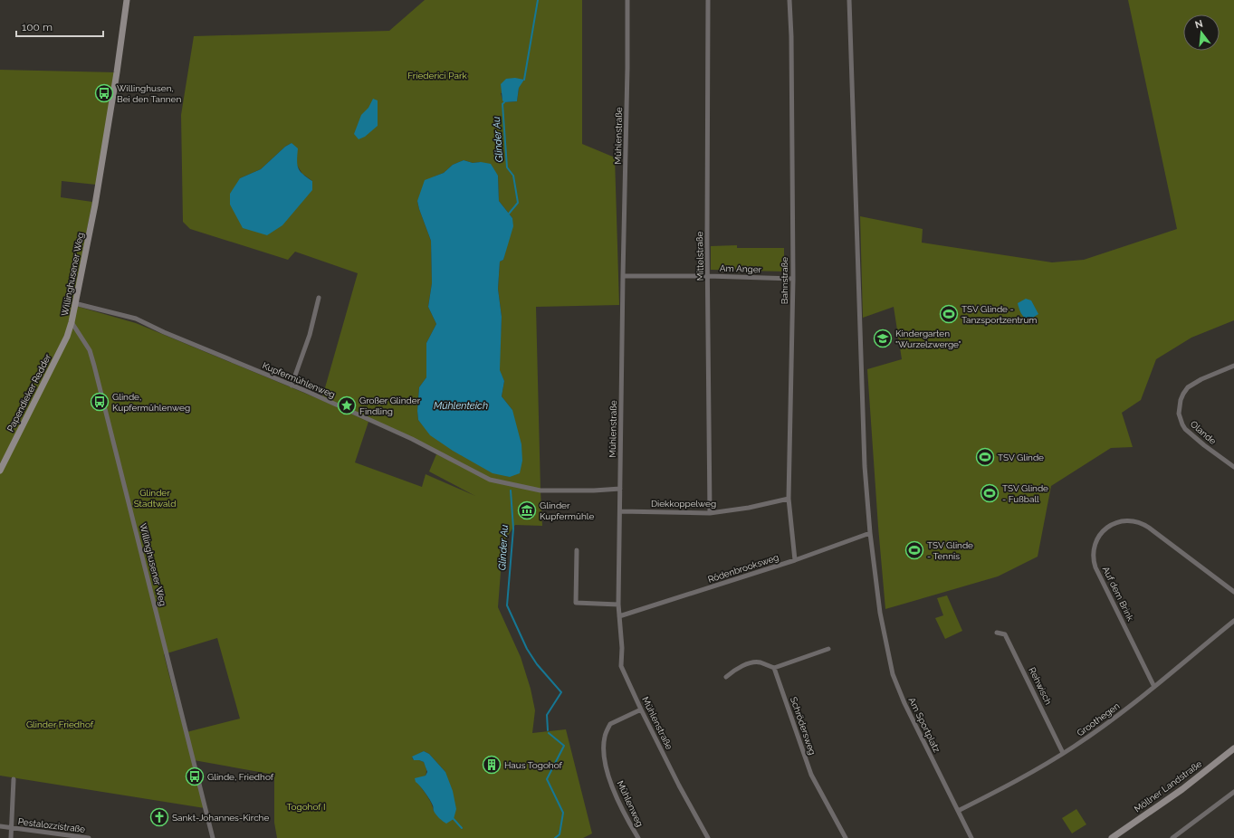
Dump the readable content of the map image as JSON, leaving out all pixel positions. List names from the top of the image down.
{
  "streets": {
    "street": [
      "Mühlenstraße",
      "Mittelstraße",
      "Am Anger",
      "Willinghusener Weg",
      "Bahnstraße",
      "Kupfermühlenweg",
      "Papendieker Redder",
      "Olande",
      "Diekkoppelweg",
      "Rödenbrooksweg",
      "Auf dem Brink",
      "Rehwisch",
      "Groothegen",
      "Am Sportplatz",
      "Schrödersweg",
      "Möllner Landstraße",
      "Mühlenweg",
      "Pestalozzistraße"
    ]
  },
  "crossings": [
    ["Mühlenstraße", "Am Anger"],
    ["Mühlenstraße", "Kupfermühlenweg"],
    ["Mühlenstraße", "Diekkoppelweg"],
    ["Mühlenstraße", "Rödenbrooksweg"],
    ["Mühlenstraße", "Mühlenweg"],
    ["Mittelstraße", "Am Anger"],
    ["Mittelstraße", "Diekkoppelweg"],
    ["Am Anger", "Bahnstraße"],
    ["Willinghusener Weg", "Kupfermühlenweg"],
    ["Willinghusener Weg", "Papendieker Redder"],
    ["Bahnstraße", "Diekkoppelweg"],
    ["Bahnstraße", "Rödenbrooksweg"],
    ["Rödenbrooksweg", "Am Sportplatz"],
    ["Auf dem Brink", "Groothegen"],
    ["Rehwisch", "Groothegen"],
    ["Groothegen", "Am Sportplatz"]
  ],
  "water": ["Glinder Au", "Mühlenteich"],
  "parks": [
    "Friederici Park",
    "Glinder Stadtwald",
    "Glinder Friedhof",
    "Togohof I"
  ],
  "places": {
    "bus stop": ["Willinghusen, Bei den Tannen", "Glinde, Kupfermühlenweg", "Glinde, Friedhof"],
    "sports": [
      "TSV Glinde - Tanzsportzentrum",
      "TSV Glinde",
      "TSV Glinde - Fußball",
      "TSV Glinde - Tennis"
    ],
    "school or university": ["Kindergarten \"Wurzelzwerge\""],
    "place": ["Großer Glinder Findling"],
    "museum": ["Glinder Kupfermühle"],
    "building": ["Haus Togohof"],
    "church": ["Sankt-Johannes-Kirche"]
  },
  "scale_bar": "100 m",
  "north": "top"
}
